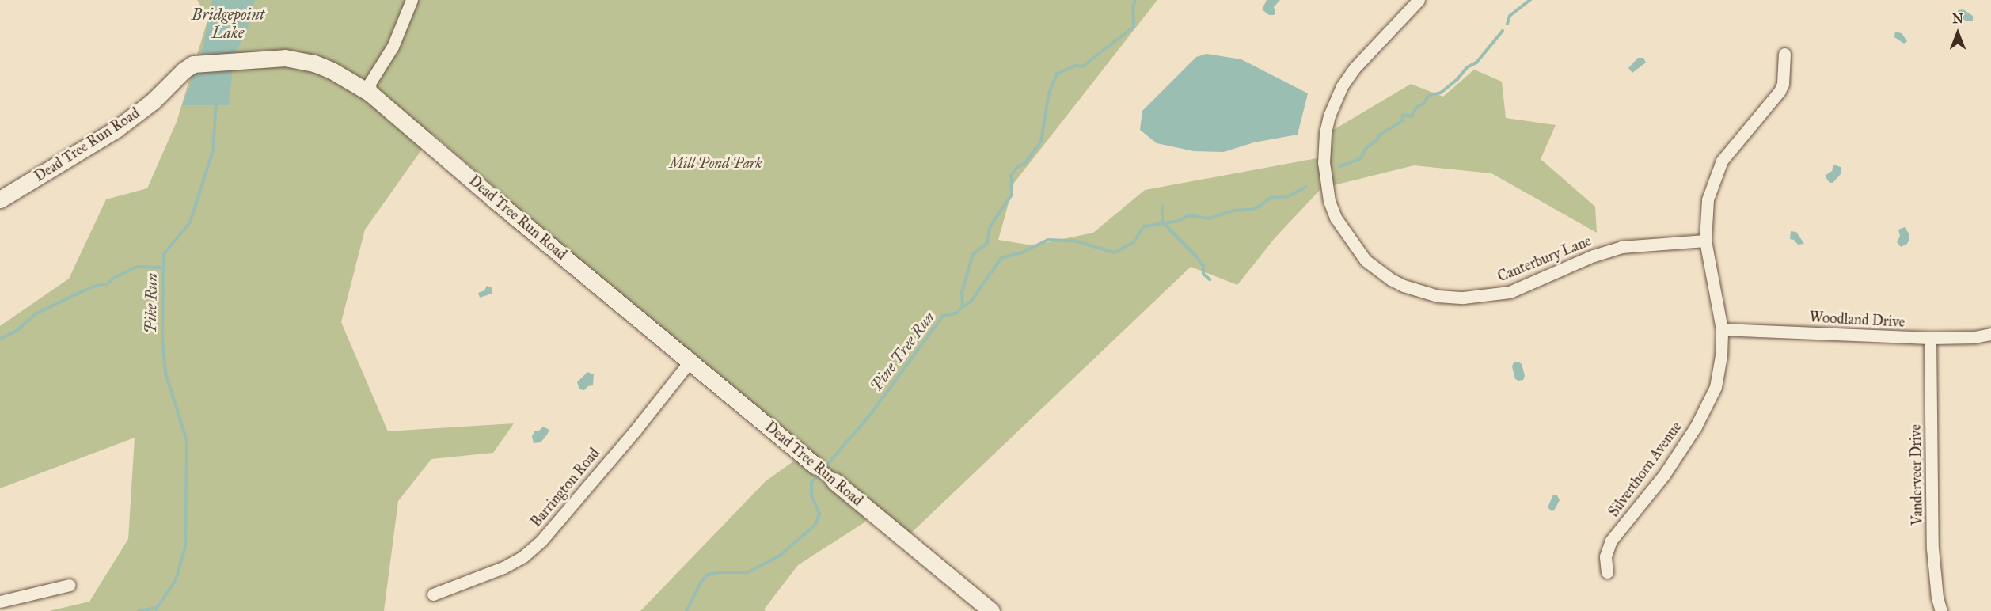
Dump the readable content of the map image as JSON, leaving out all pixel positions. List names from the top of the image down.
{
  "streets": {
    "street": [
      "Dead Tree Run Road",
      "Canterbury Lane",
      "Woodland Drive",
      "Silverthorn Avenue",
      "Vanderveer Drive",
      "Barrington Road"
    ]
  },
  "crossings": [
    ["Dead Tree Run Road", "Barrington Road"],
    ["Canterbury Lane", "Silverthorn Avenue"],
    ["Woodland Drive", "Silverthorn Avenue"],
    ["Woodland Drive", "Vanderveer Drive"]
  ],
  "water": ["Bridgepoint Lake", "Pike Run", "Pine Tree Run"],
  "parks": ["Mill Pond Park"],
  "north": "top"
}
